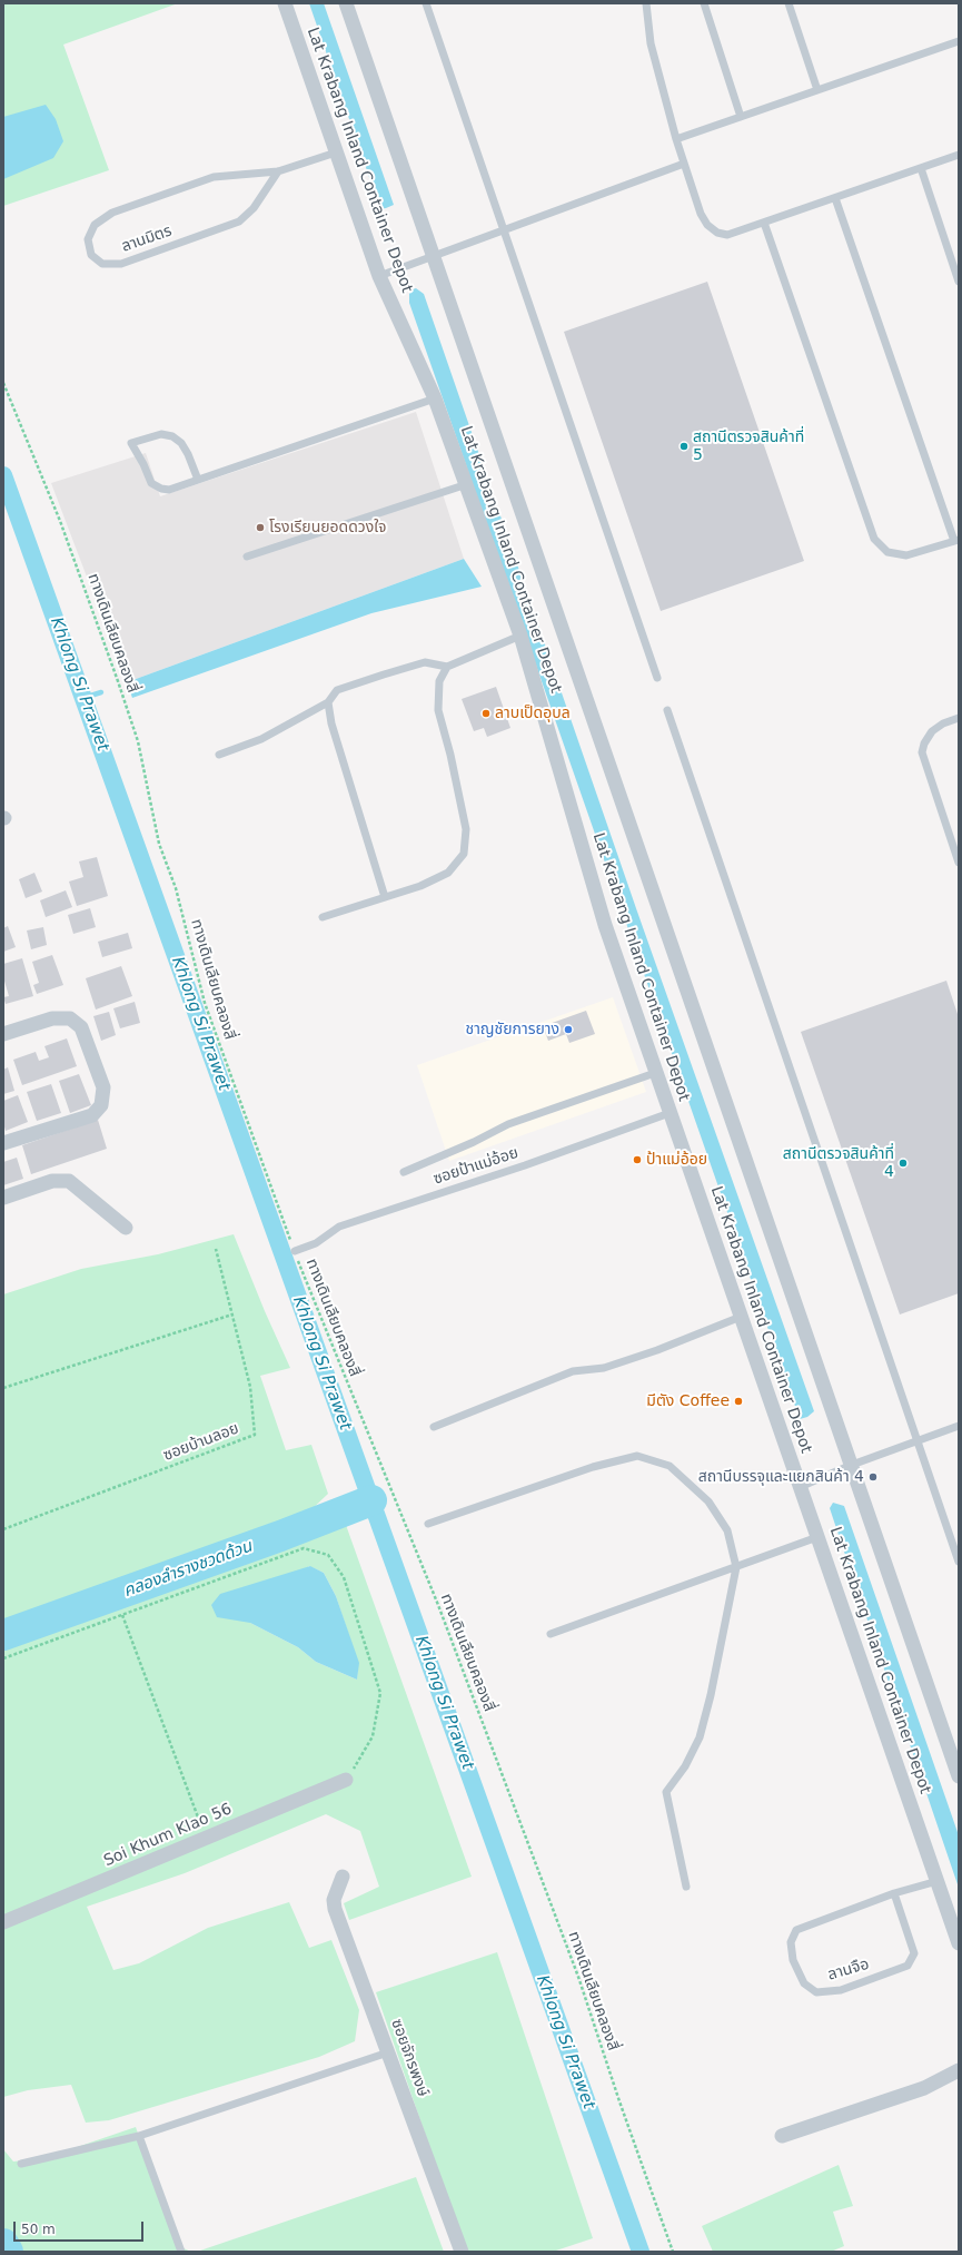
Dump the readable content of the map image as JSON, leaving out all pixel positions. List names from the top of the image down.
{
  "streets": {
    "street": ["Lat Krabang Inland Container Depot", "Soi Khum Klao 56", "ซอยจักรพงษ์"],
    "lane": ["ลานมิตร", "ซอยป้าแม่อ้อย", "ลานจือ"],
    "path": ["ทางเดินเลียบคลองสี่", "ซอยบ้านลอย"]
  },
  "crossings": [
    ["Lat Krabang Inland Container Depot", "ลานมิตร"],
    ["Lat Krabang Inland Container Depot", "ซอยป้าแม่อ้อย"],
    ["Lat Krabang Inland Container Depot", "ลานจือ"],
    ["ทางเดินเลียบคลองสี่", "ซอยป้าแม่อ้อย"]
  ],
  "water": ["Khlong Si Prawet", "คลองลำรางชวดด้วน"],
  "places": [
    "สถานีตรวจสินค้าที่ 5",
    "โรงเรียนยอดดวงใจ",
    "ลาบเป็ดอุบล",
    "ชาญชัยการยาง",
    "ป้าแม่อ้อย",
    "สถานีตรวจสินค้าที่ 4",
    "มีตัง Coffee",
    "สถานีบรรจุและแยกสินค้า 4"
  ],
  "scale_bar": "50 m"
}
